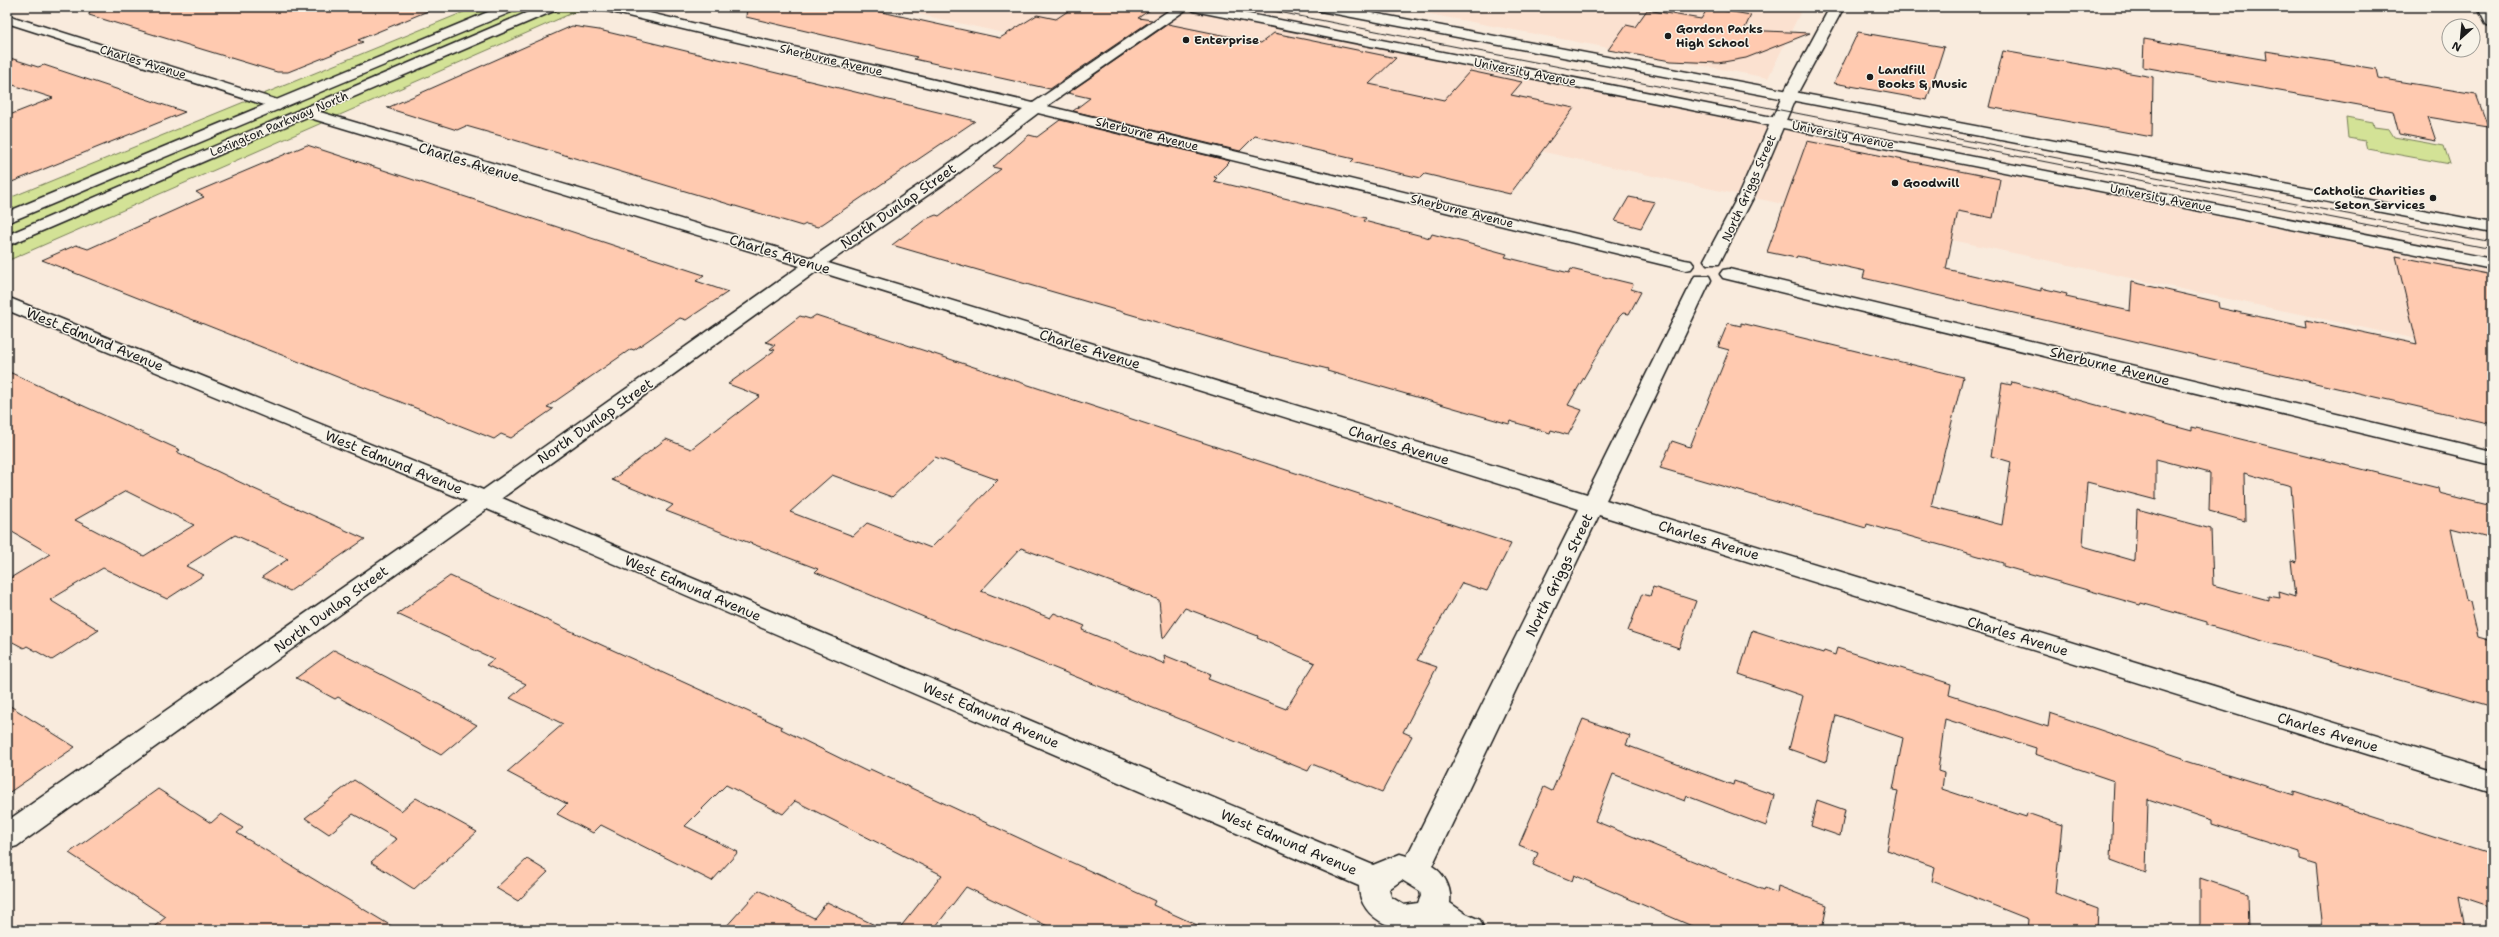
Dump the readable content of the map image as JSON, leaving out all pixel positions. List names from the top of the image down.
{
  "streets": {
    "street": [
      "Sherburne Avenue",
      "Charles Avenue",
      "University Avenue",
      "Lexington Parkway North",
      "North Griggs Street",
      "North Dunlap Street",
      "West Edmund Avenue"
    ]
  },
  "crossings": [
    ["Sherburne Avenue", "North Griggs Street"],
    ["Sherburne Avenue", "North Dunlap Street"],
    ["Charles Avenue", "Lexington Parkway North"],
    ["Charles Avenue", "North Griggs Street"],
    ["Charles Avenue", "North Dunlap Street"],
    ["University Avenue", "North Griggs Street"],
    ["North Griggs Street", "West Edmund Avenue"],
    ["North Dunlap Street", "West Edmund Avenue"]
  ],
  "places": [
    "Gordon Parks High School",
    "Enterprise",
    "Landfill Books & Music",
    "Goodwill",
    "Catholic Charities Seton Services"
  ],
  "north": "bottom left"
}
